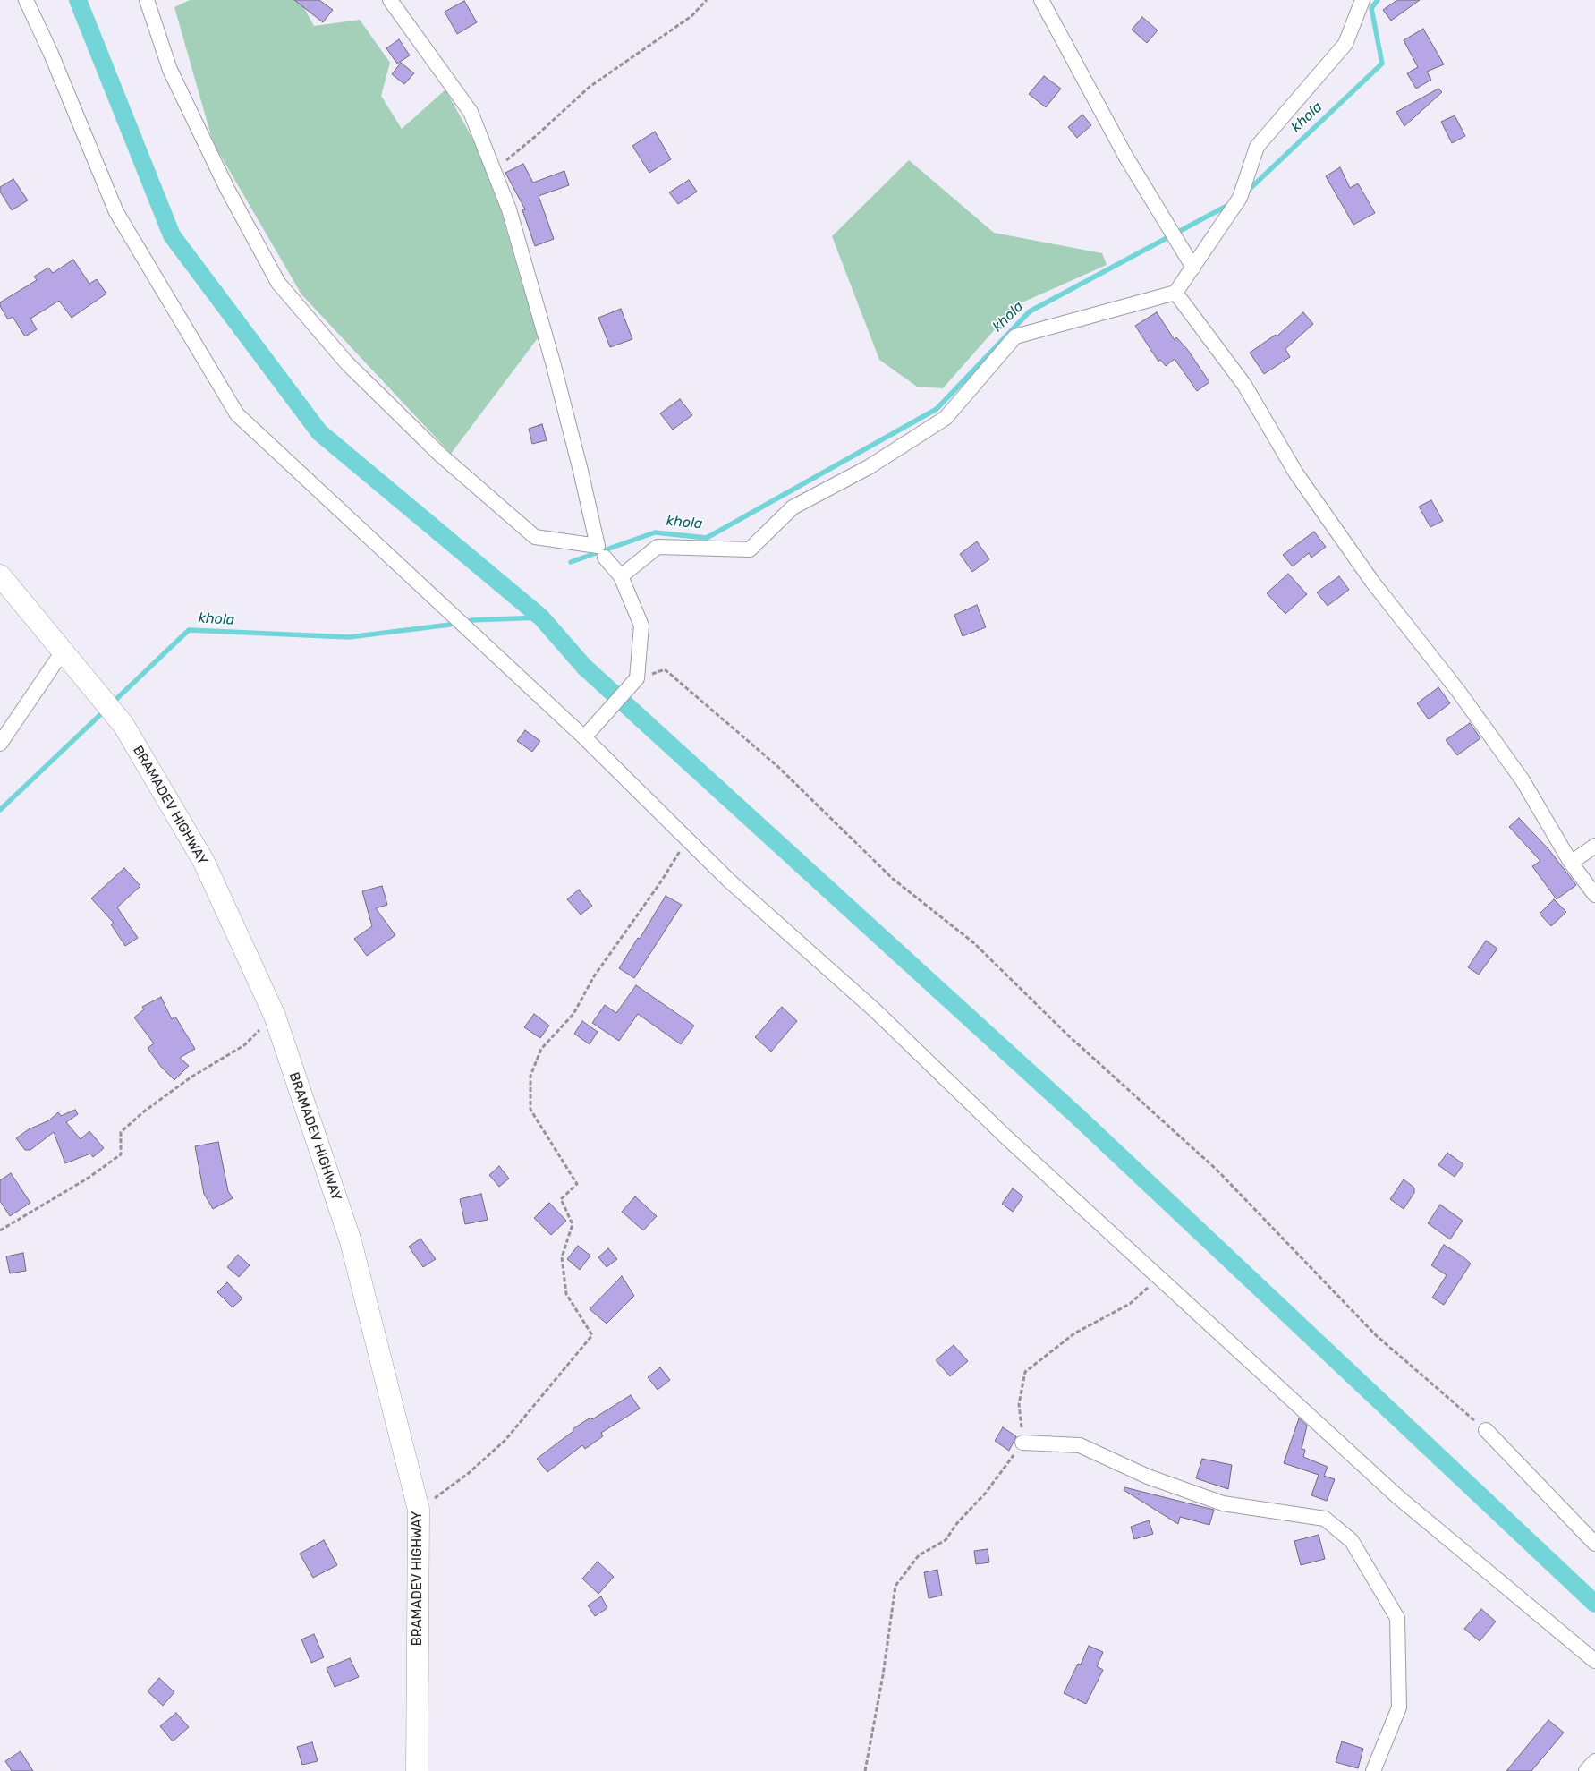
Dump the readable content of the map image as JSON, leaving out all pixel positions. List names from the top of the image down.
{
  "streets": {
    "street": ["BRAMADEV HIGHWAY"]
  },
  "water": ["khola"]
}
